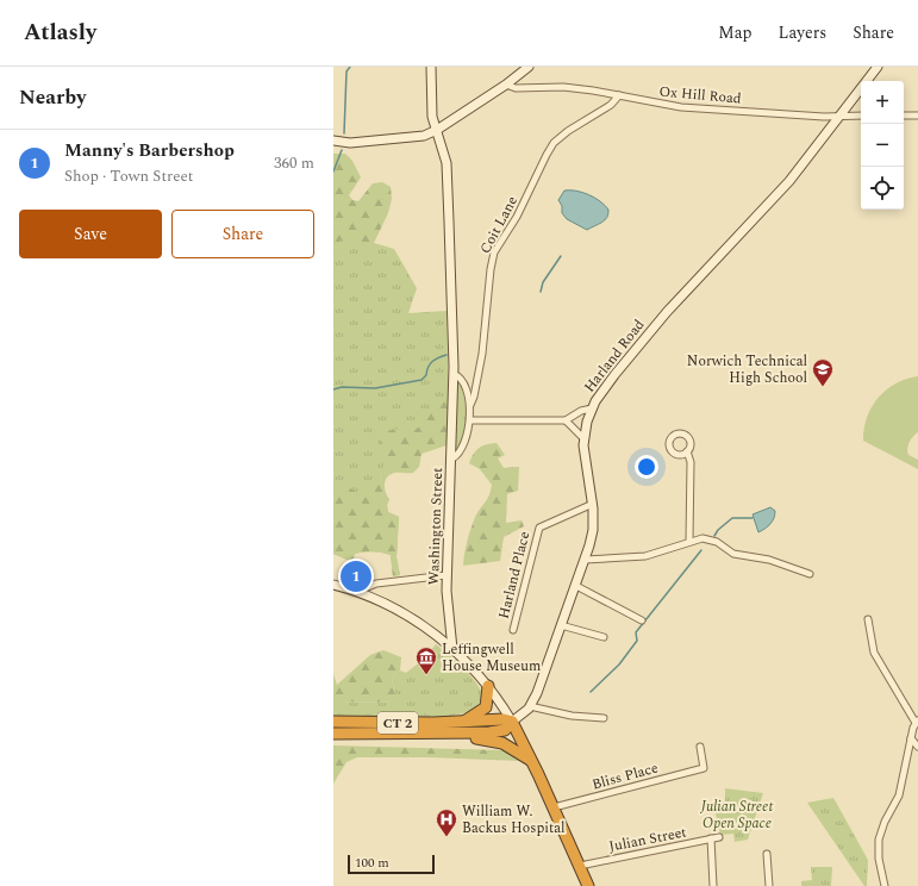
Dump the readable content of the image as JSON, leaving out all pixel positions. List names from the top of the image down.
{
  "streets": {
    "highway": ["CT 2"],
    "main road": ["Harland Road", "Washington Street"],
    "street": [
      "Ox Hill Road",
      "Coit Lane",
      "Harland Place",
      "Bliss Place",
      "Julian Street"
    ]
  },
  "crossings": [
    ["Ox Hill Road", "Coit Lane"],
    ["Ox Hill Road", "Harland Road"],
    ["Harland Road", "Harland Place"],
    ["Harland Road", "CT 2"]
  ],
  "parks": ["Julian Street Open Space"],
  "places": {
    "school or university": ["Norwich Technical High School"],
    "museum": ["Leffingwell House Museum"],
    "hospital": ["William W. Backus Hospital"]
  },
  "scale_bar": "100 m",
  "page": {
    "header": "Atlasly",
    "nav": ["Map", "Layers", "Share"],
    "heading": "Nearby",
    "map_buttons": ["+", "−"],
    "list": [
      {
        "mark": "1",
        "name": "Manny's Barbershop",
        "note": "Shop · Town Street",
        "value": "360 m"
      }
    ],
    "buttons": ["Save", "Share"],
    "pins": "1",
    "scale": "100 m"
  }
}
